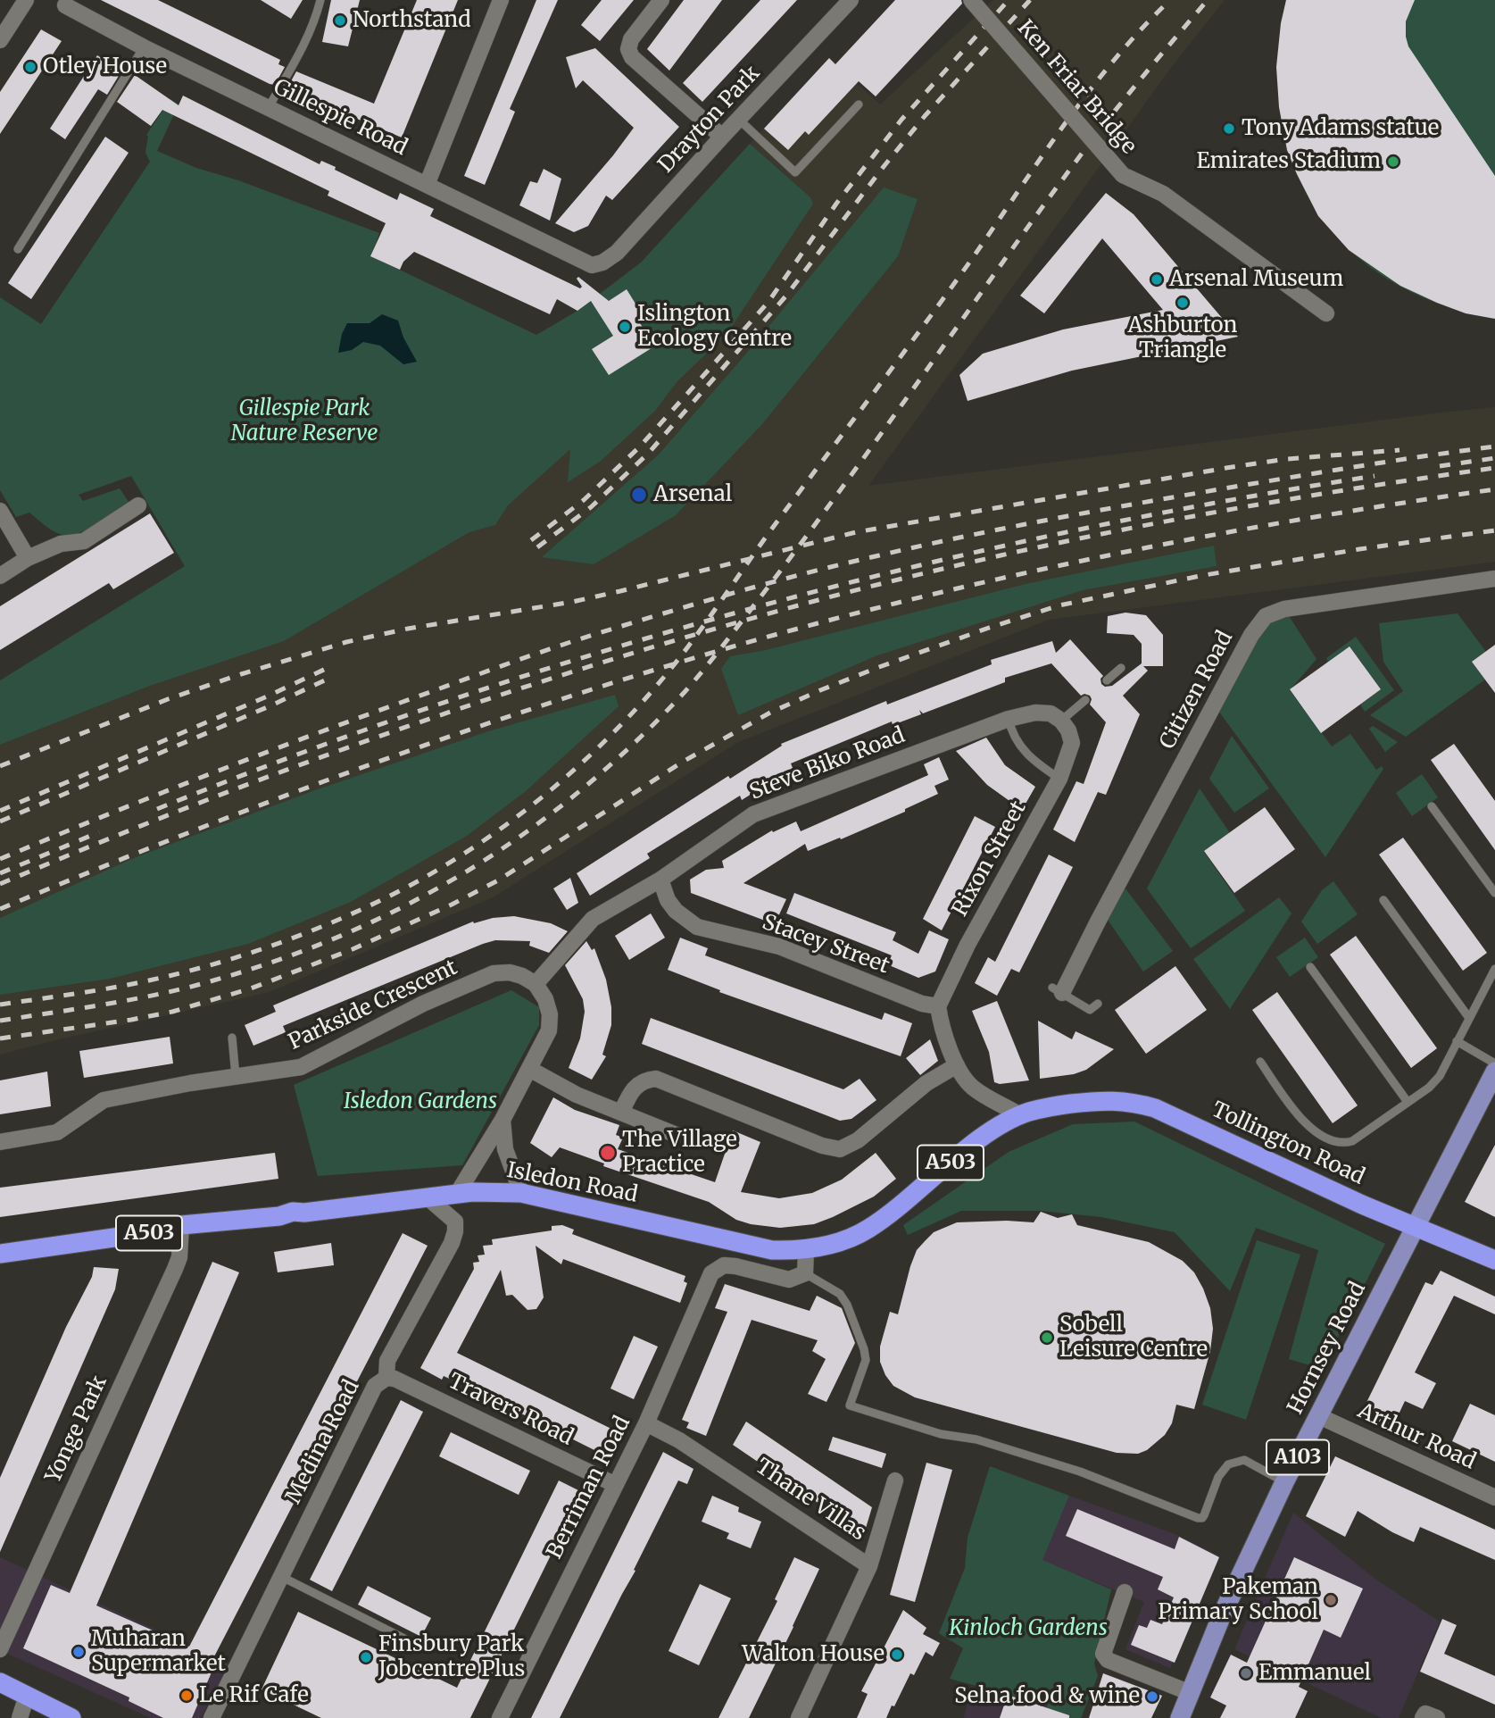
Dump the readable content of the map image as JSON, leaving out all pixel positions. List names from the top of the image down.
{
  "streets": {
    "highway": ["Tollington Road", "A503", "Isledon Road"],
    "main road": ["Hornsey Road", "A103"],
    "street": [
      "Ken Friar Bridge",
      "Gillespie Road",
      "Drayton Park",
      "Citizen Road",
      "Steve Biko Road",
      "Rixon Street",
      "Stacey Street",
      "Parkside Crescent",
      "Travers Road",
      "Yonge Park",
      "Arthur Road",
      "Medina Road",
      "Berriman Road",
      "Thane Villas"
    ]
  },
  "crossings": [
    ["Gillespie Road", "Drayton Park"],
    ["Steve Biko Road", "Rixon Street"],
    ["Steve Biko Road", "Stacey Street"],
    ["Steve Biko Road", "Parkside Crescent"],
    ["Rixon Street", "Stacey Street"],
    ["Tollington Road", "Isledon Road"],
    ["Tollington Road", "Hornsey Road"],
    ["Isledon Road", "Yonge Park"],
    ["Isledon Road", "Medina Road"],
    ["Hornsey Road", "Arthur Road"],
    ["Travers Road", "Medina Road"],
    ["Travers Road", "Berriman Road"],
    ["Berriman Road", "Thane Villas"]
  ],
  "parks": ["Gillespie Park Nature Reserve", "Isledon Gardens", "Kinloch Gardens"],
  "places": [
    "Northstand",
    "Otley House",
    "Tony Adams statue",
    "Emirates Stadium",
    "Arsenal Museum",
    "Ashburton Triangle",
    "Islington Ecology Centre",
    "Arsenal",
    "The Village Practice",
    "Sobell Leisure Centre",
    "Pakeman Primary School",
    "Muharan Supermarket",
    "Walton House",
    "Finsbury Park Jobcentre Plus",
    "Emmanuel",
    "Le Rif Cafe",
    "Selna food & wine"
  ]
}
